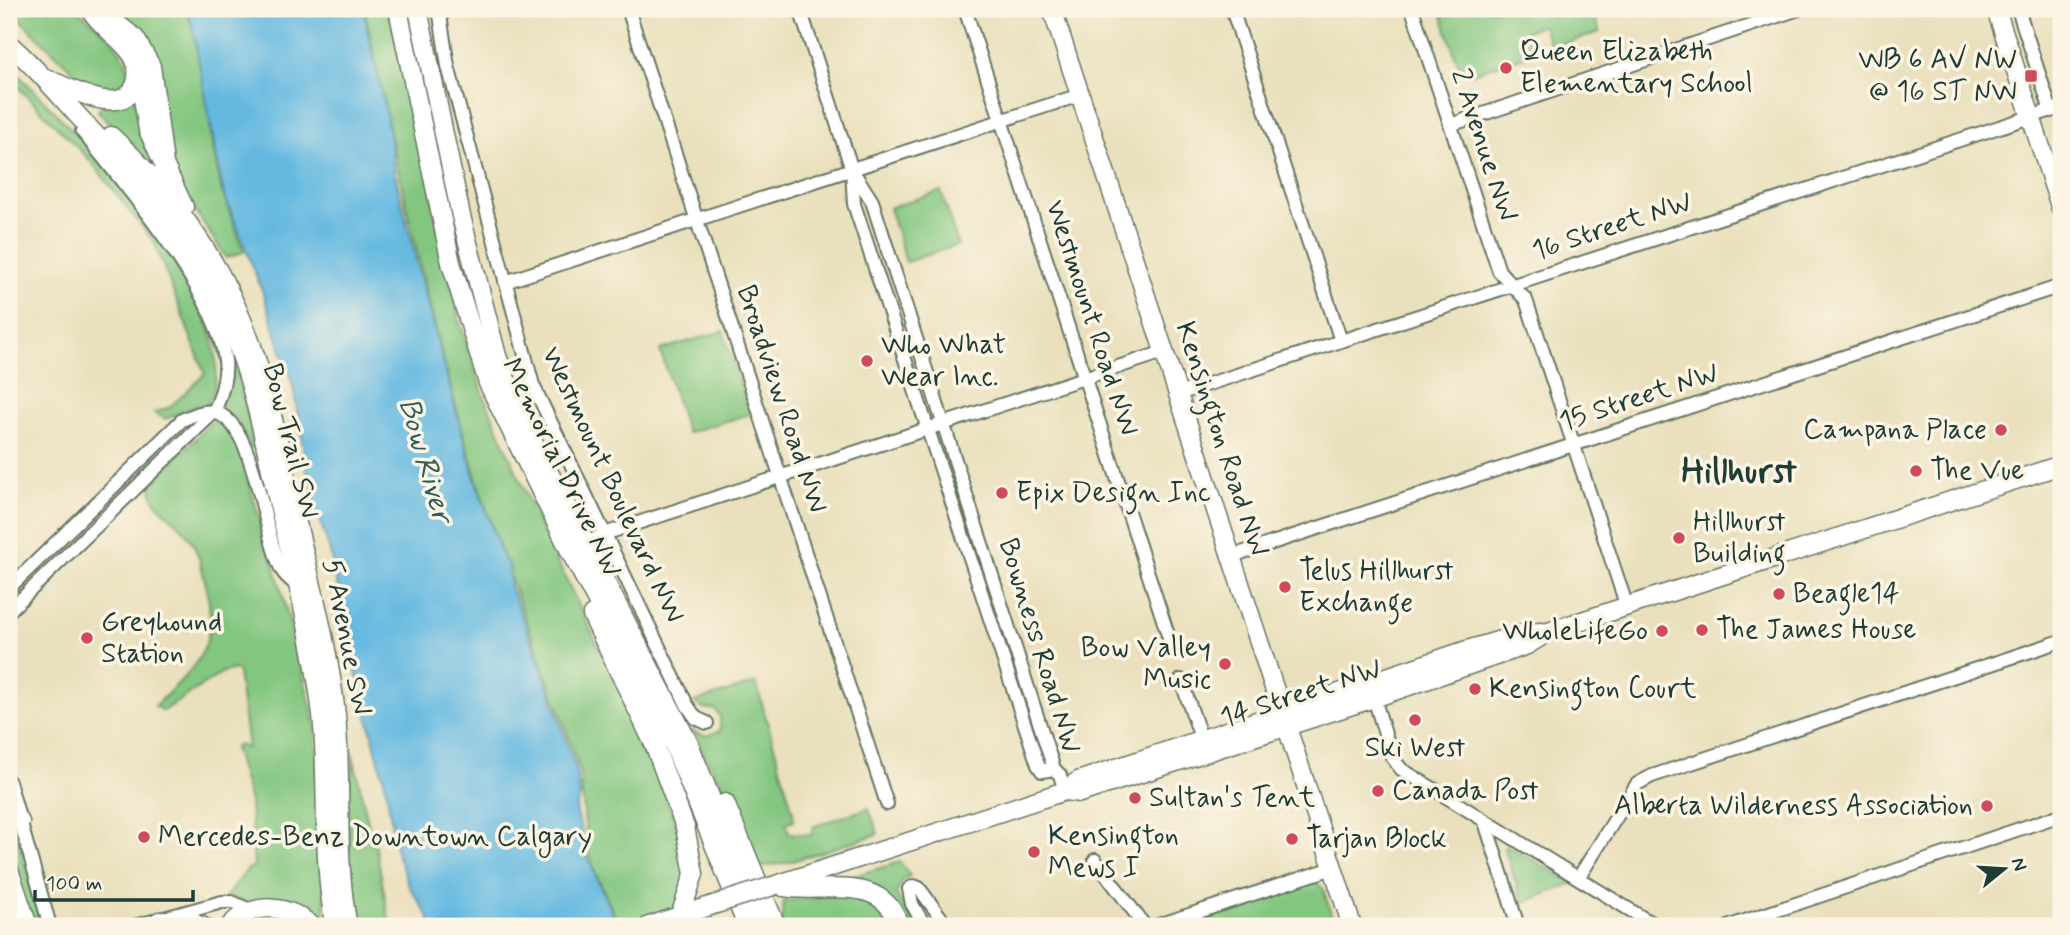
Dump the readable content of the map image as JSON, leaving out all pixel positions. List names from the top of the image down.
{
  "streets": {
    "main road": [
      "Kensington Road NW",
      "Bow Trail SW",
      "Memorial Drive NW",
      "5 Avenue SW",
      "14 Street NW"
    ],
    "street": [
      "2 Avenue NW",
      "16 Street NW",
      "Westmount Road NW",
      "15 Street NW",
      "Broadview Road NW",
      "Westmount Boulevard NW",
      "Bowness Road NW"
    ]
  },
  "crossings": [
    ["2 Avenue NW", "16 Street NW"],
    ["2 Avenue NW", "15 Street NW"],
    ["2 Avenue NW", "14 Street NW"],
    ["16 Street NW", "Kensington Road NW"],
    ["15 Street NW", "Kensington Road NW"],
    ["Kensington Road NW", "14 Street NW"],
    ["Bow Trail SW", "5 Avenue SW"]
  ],
  "districts": ["Hillhurst"],
  "water": ["Bow River"],
  "places": {
    "other": [
      "Queen Elizabeth Elementary School",
      "Who What Wear Inc.",
      "Campana Place",
      "The Vue",
      "Epix Design Inc",
      "Hillhurst Building",
      "Telus Hillhurst Exchange",
      "Beagle14",
      "The James House",
      "WholeLifeGo",
      "Greyhound Station",
      "Bow Valley Music",
      "Kensington Court",
      "Ski West",
      "Canada Post",
      "Sultan's Tent",
      "Alberta Wilderness Association",
      "Mercedes-Benz Downtown Calgary",
      "Tarjan Block",
      "Kensington Mews I"
    ],
    "transit": ["WB 6 AV NW @ 16 ST NW"]
  },
  "scale_bar": "100 m",
  "north": "right"
}
